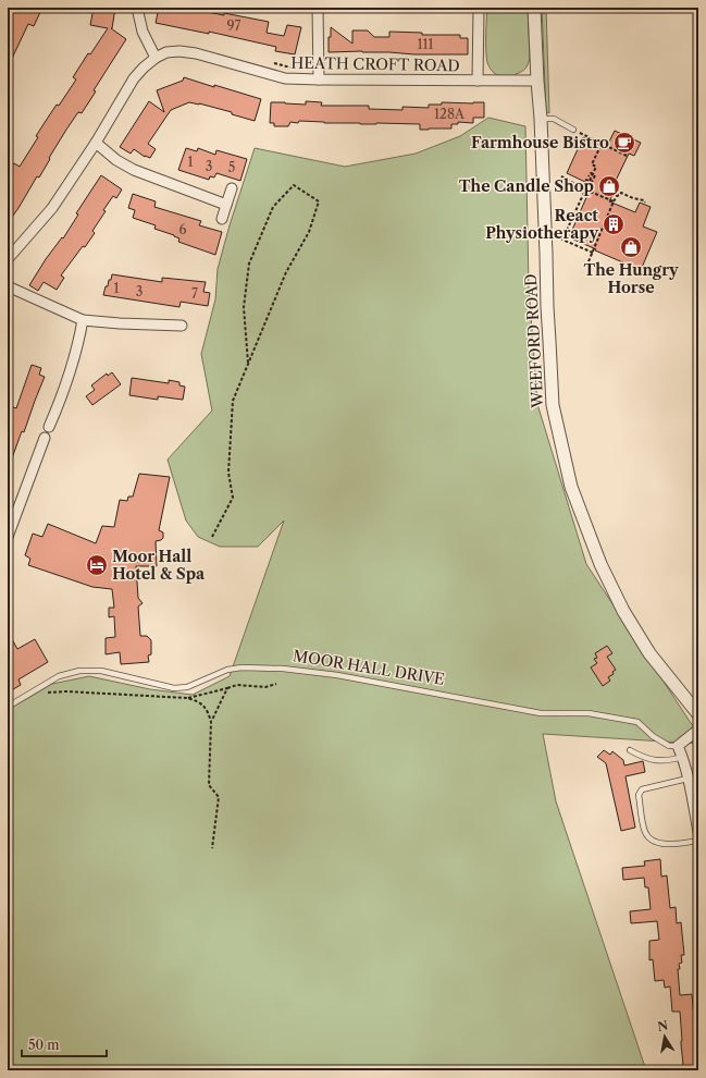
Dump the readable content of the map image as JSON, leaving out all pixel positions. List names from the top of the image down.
{
  "streets": {
    "street": ["HEATH CROFT ROAD", "WEEFORD ROAD"],
    "lane": ["MOOR HALL DRIVE"]
  },
  "crossings": [
    ["HEATH CROFT ROAD", "WEEFORD ROAD"]
  ],
  "places": {
    "cafe": ["Farmhouse Bistro"],
    "shop": ["The Candle Shop", "The Hungry Horse"],
    "building": ["React Physiotherapy"],
    "hotel": ["Moor Hall Hotel & Spa"]
  },
  "house_numbers": [
    "97",
    "111",
    "128A",
    "1",
    "3",
    "5",
    "6",
    "1",
    "3",
    "7"
  ],
  "scale_bar": "50 m",
  "north": "top"
}
